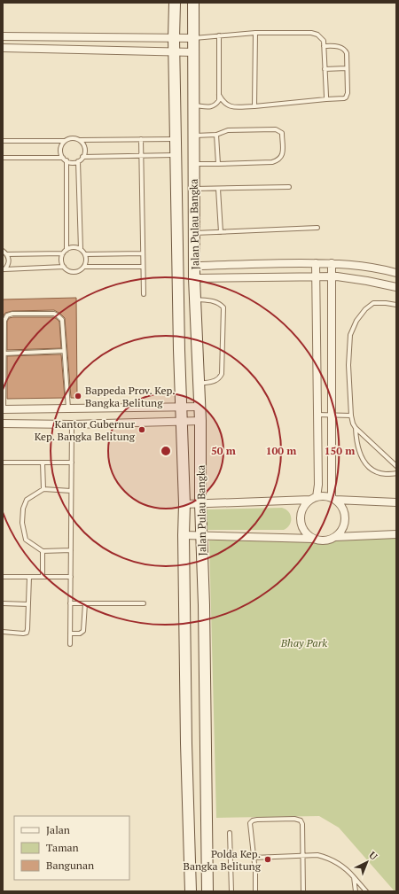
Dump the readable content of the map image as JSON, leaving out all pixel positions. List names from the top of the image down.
{
  "streets": {
    "main road": ["Jalan Pulau Bangka"]
  },
  "parks": ["Bhay Park"],
  "places": ["Bappeda Prov. Kep. Bangka Belitung", "Kantor Gubernur Kep. Bangka Belitung", "Polda Kep. Bangka Belitung"],
  "legend": ["Jalan", "Taman", "Bangunan"],
  "north": "top right",
  "rings": ["50 m", "100 m", "150 m"]
}
